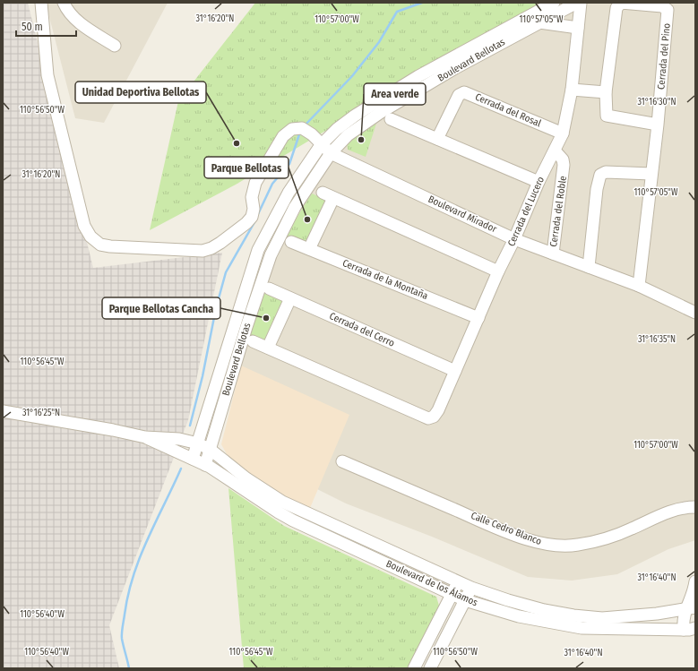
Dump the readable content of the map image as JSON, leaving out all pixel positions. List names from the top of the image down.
{
  "streets": {
    "street": [
      "Cerrada del Pino",
      "Boulevard Bellotas",
      "Cerrada del Rosal",
      "Cerrada del Lucero",
      "Cerrada del Roble",
      "Boulevard Mirador",
      "Cerrada de la Montaña",
      "Cerrada del Cerro",
      "Calle Cedro Blanco",
      "Boulevard de los Álamos"
    ]
  },
  "crossings": [
    ["Cerrada del Pino", "Boulevard Mirador"],
    ["Boulevard Bellotas", "Boulevard Mirador"],
    ["Boulevard Bellotas", "Cerrada del Cerro"],
    ["Boulevard Bellotas", "Boulevard de los Álamos"],
    ["Cerrada del Rosal", "Cerrada del Lucero"],
    ["Cerrada del Lucero", "Cerrada del Roble"],
    ["Cerrada del Lucero", "Boulevard Mirador"],
    ["Cerrada del Lucero", "Cerrada de la Montaña"],
    ["Cerrada del Lucero", "Cerrada del Cerro"],
    ["Cerrada del Roble", "Boulevard Mirador"]
  ],
  "places": [
    "Area verde",
    "Unidad Deportiva Bellotas",
    "Parque Bellotas",
    "Parque Bellotas Cancha"
  ],
  "scale_bar": "50 m",
  "coordinates": [
    "31°16'20\"N",
    "110°57'00\"W",
    "110°57'05\"W",
    "31°16'30\"N",
    "110°56'50\"W",
    "31°16'35\"N",
    "110°56'45\"W",
    "31°16'25\"N",
    "31°16'40\"N",
    "110°56'40\"W"
  ]
}
